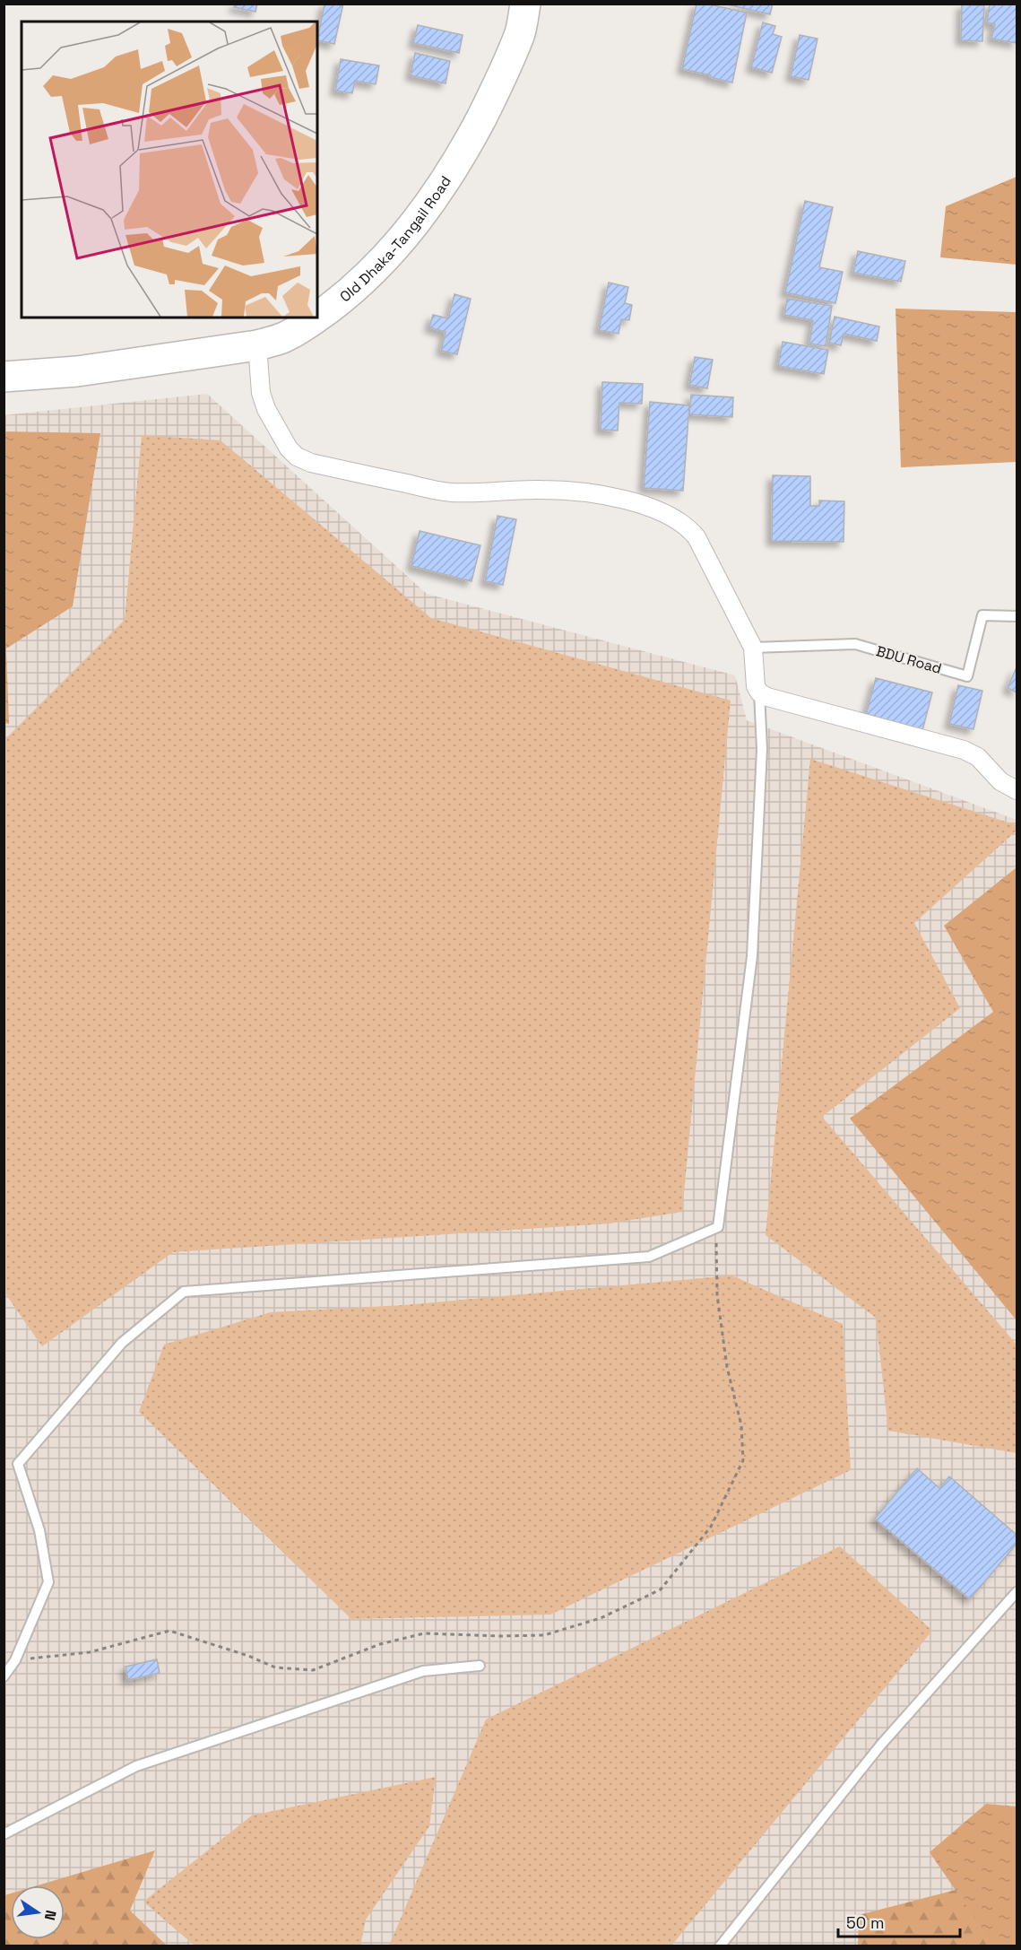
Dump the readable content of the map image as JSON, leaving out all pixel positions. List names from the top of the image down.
{
  "streets": {
    "highway": ["Old Dhaka-Tangail Road"],
    "lane": ["BDU Road"]
  },
  "scale_bar": "50 m",
  "north": "right"
}
